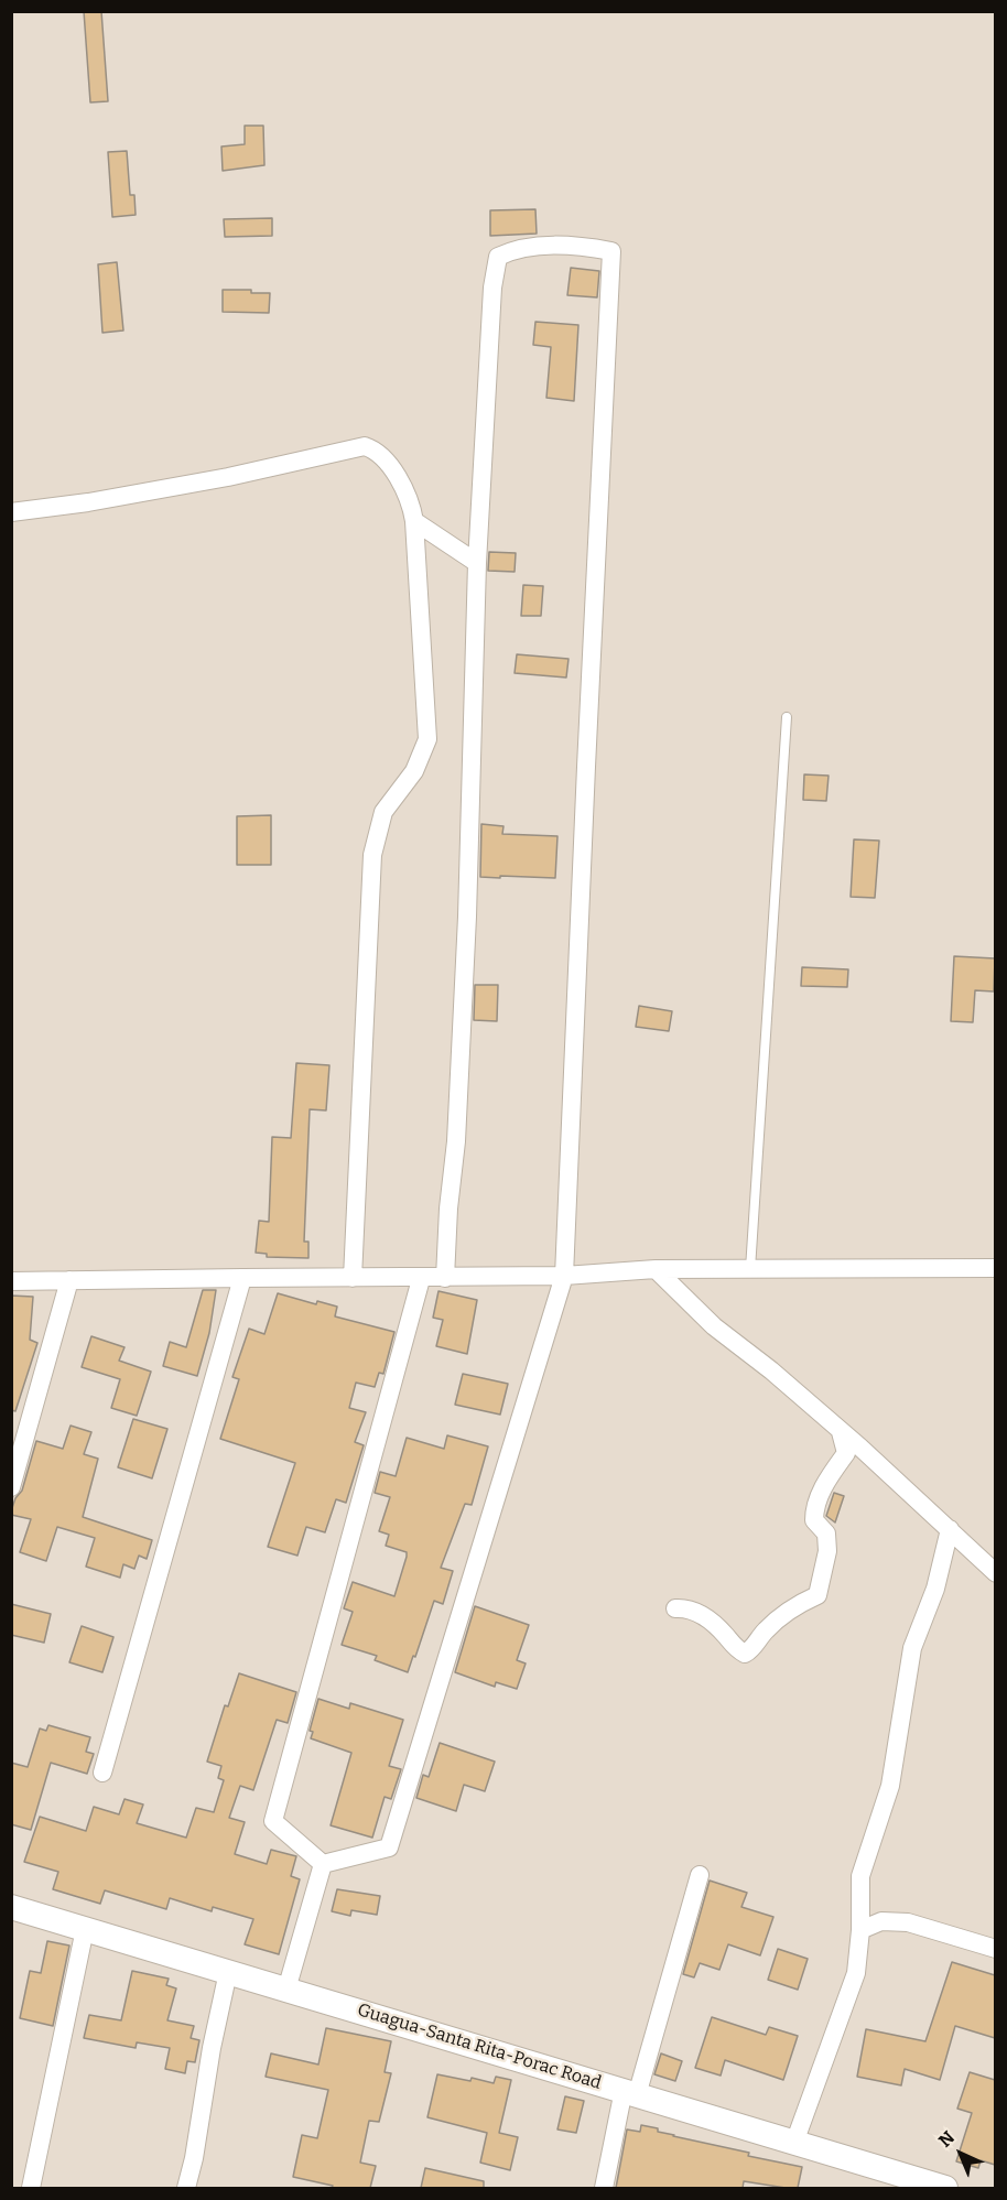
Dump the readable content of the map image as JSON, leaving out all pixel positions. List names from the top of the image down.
{
  "streets": {
    "main road": ["Guagua-Santa Rita-Porac Road"]
  },
  "north": "top left"
}
